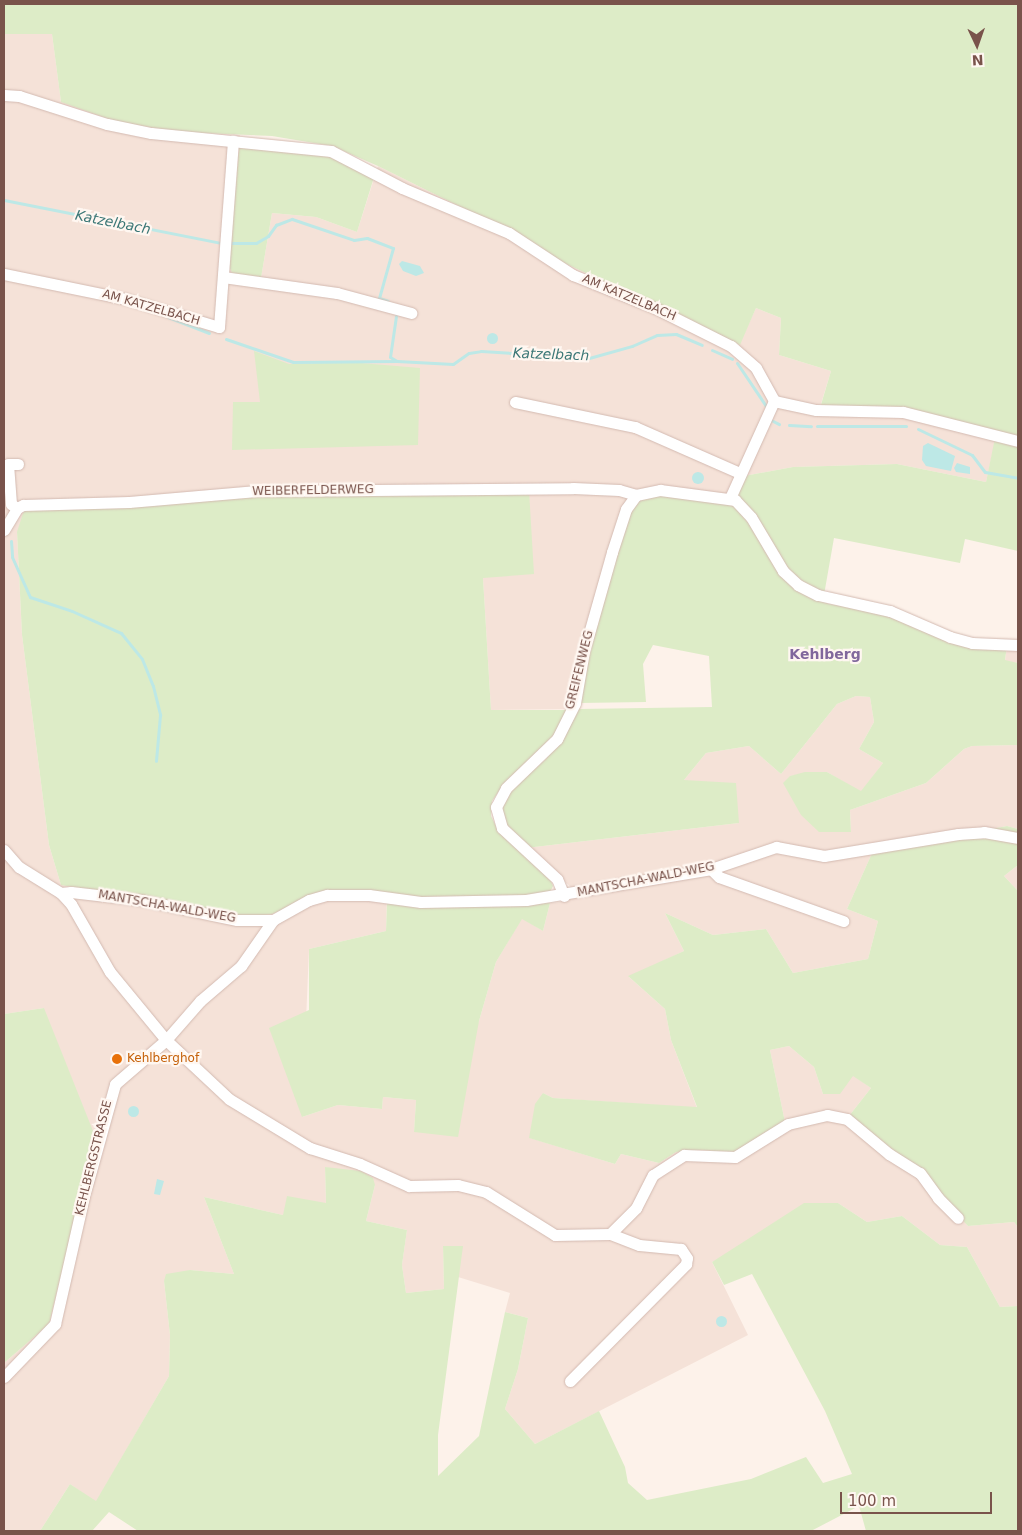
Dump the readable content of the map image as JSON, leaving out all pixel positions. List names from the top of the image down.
{
  "streets": {
    "street": [
      "AM KATZELBACH",
      "WEIBERFELDERWEG",
      "GREIFENWEG",
      "MANTSCHA-WALD-WEG",
      "KEHLBERGSTRASSE"
    ]
  },
  "crossings": [
    ["WEIBERFELDERWEG", "GREIFENWEG"],
    ["GREIFENWEG", "MANTSCHA-WALD-WEG"],
    ["MANTSCHA-WALD-WEG", "KEHLBERGSTRASSE"]
  ],
  "districts": ["Kehlberg"],
  "water": ["Katzelbach"],
  "places": ["Kehlberghof"],
  "scale_bar": "100 m",
  "north": "bottom"
}
